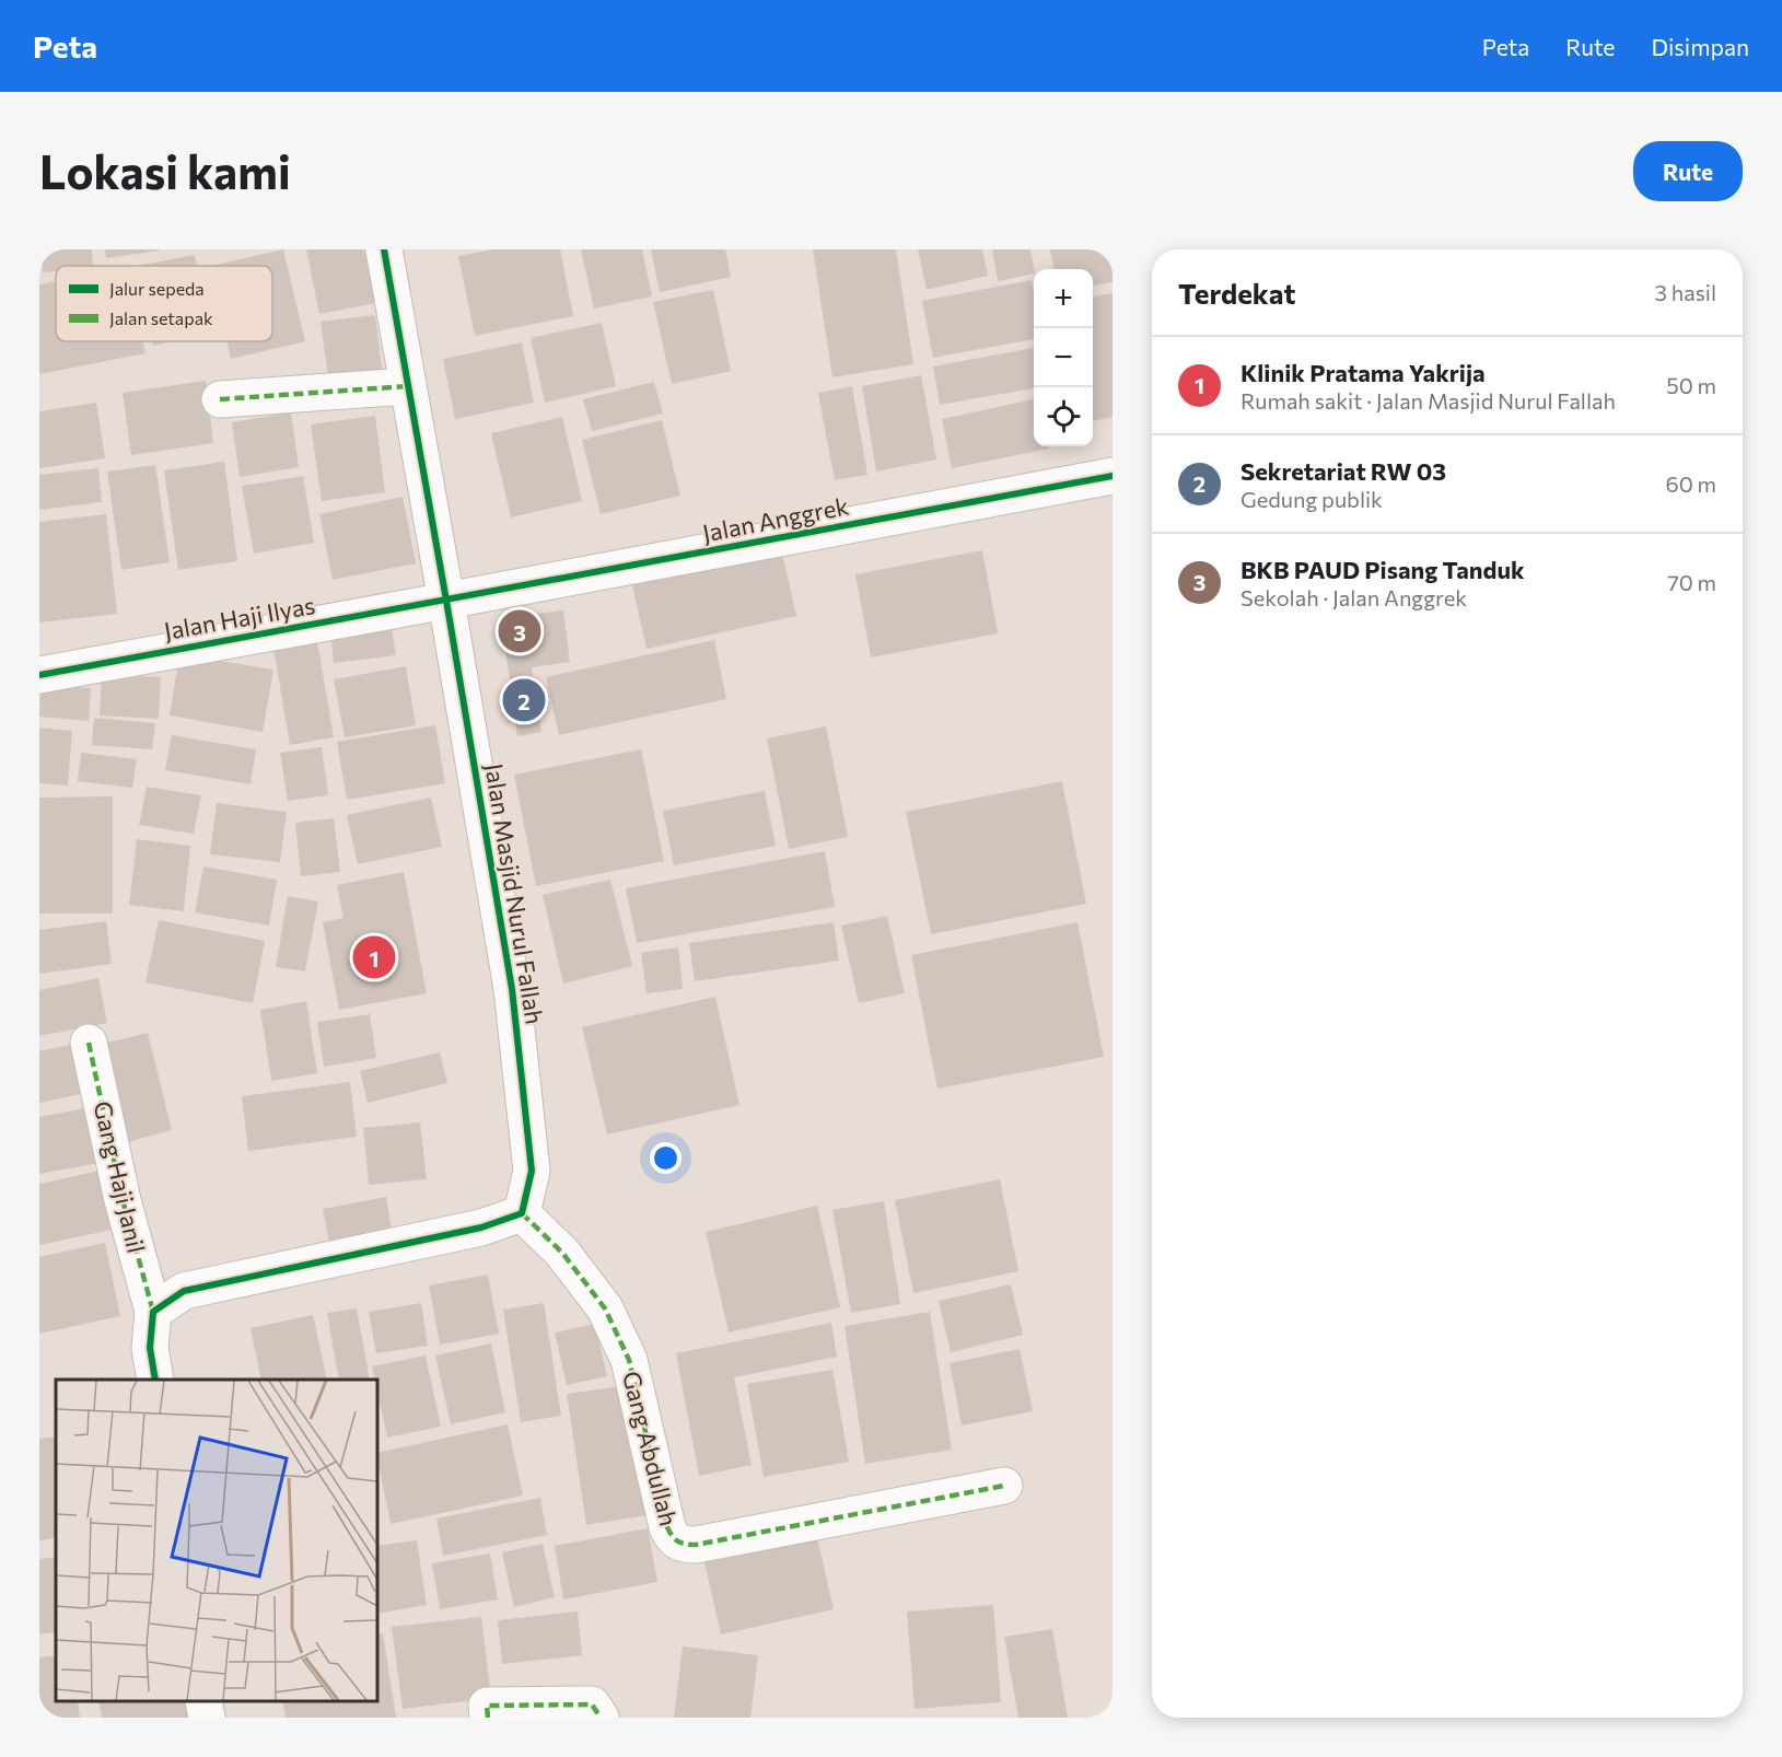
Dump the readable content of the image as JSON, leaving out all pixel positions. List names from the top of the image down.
{
  "streets": {
    "street": [
      "Jalan Anggrek",
      "Jalan Haji Ilyas",
      "Jalan Masjid Nurul Fallah",
      "Gang Haji Janil",
      "Gang Abdullah"
    ]
  },
  "crossings": [
    ["Jalan Anggrek", "Jalan Haji Ilyas"],
    ["Jalan Anggrek", "Jalan Masjid Nurul Fallah"],
    ["Jalan Haji Ilyas", "Jalan Masjid Nurul Fallah"],
    ["Jalan Masjid Nurul Fallah", "Gang Abdullah"]
  ],
  "legend": ["Jalur sepeda", "Jalan setapak"],
  "page": {
    "header": "Peta",
    "nav": ["Peta", "Rute", "Disimpan"],
    "buttons": "Rute",
    "title": "Lokasi kami",
    "heading": ["Terdekat", "3 hasil"],
    "map_buttons": ["+", "−"],
    "list": [
      {
        "mark": "1",
        "name": "Klinik Pratama Yakrija",
        "note": "Rumah sakit · Jalan Masjid Nurul Fallah",
        "value": "50 m"
      },
      {
        "mark": "2",
        "name": "Sekretariat RW 03",
        "note": "Gedung publik",
        "value": "60 m"
      },
      {
        "mark": "3",
        "name": "BKB PAUD Pisang Tanduk",
        "note": "Sekolah · Jalan Anggrek",
        "value": "70 m"
      }
    ],
    "pins": ["3", "2", "1"]
  }
}
